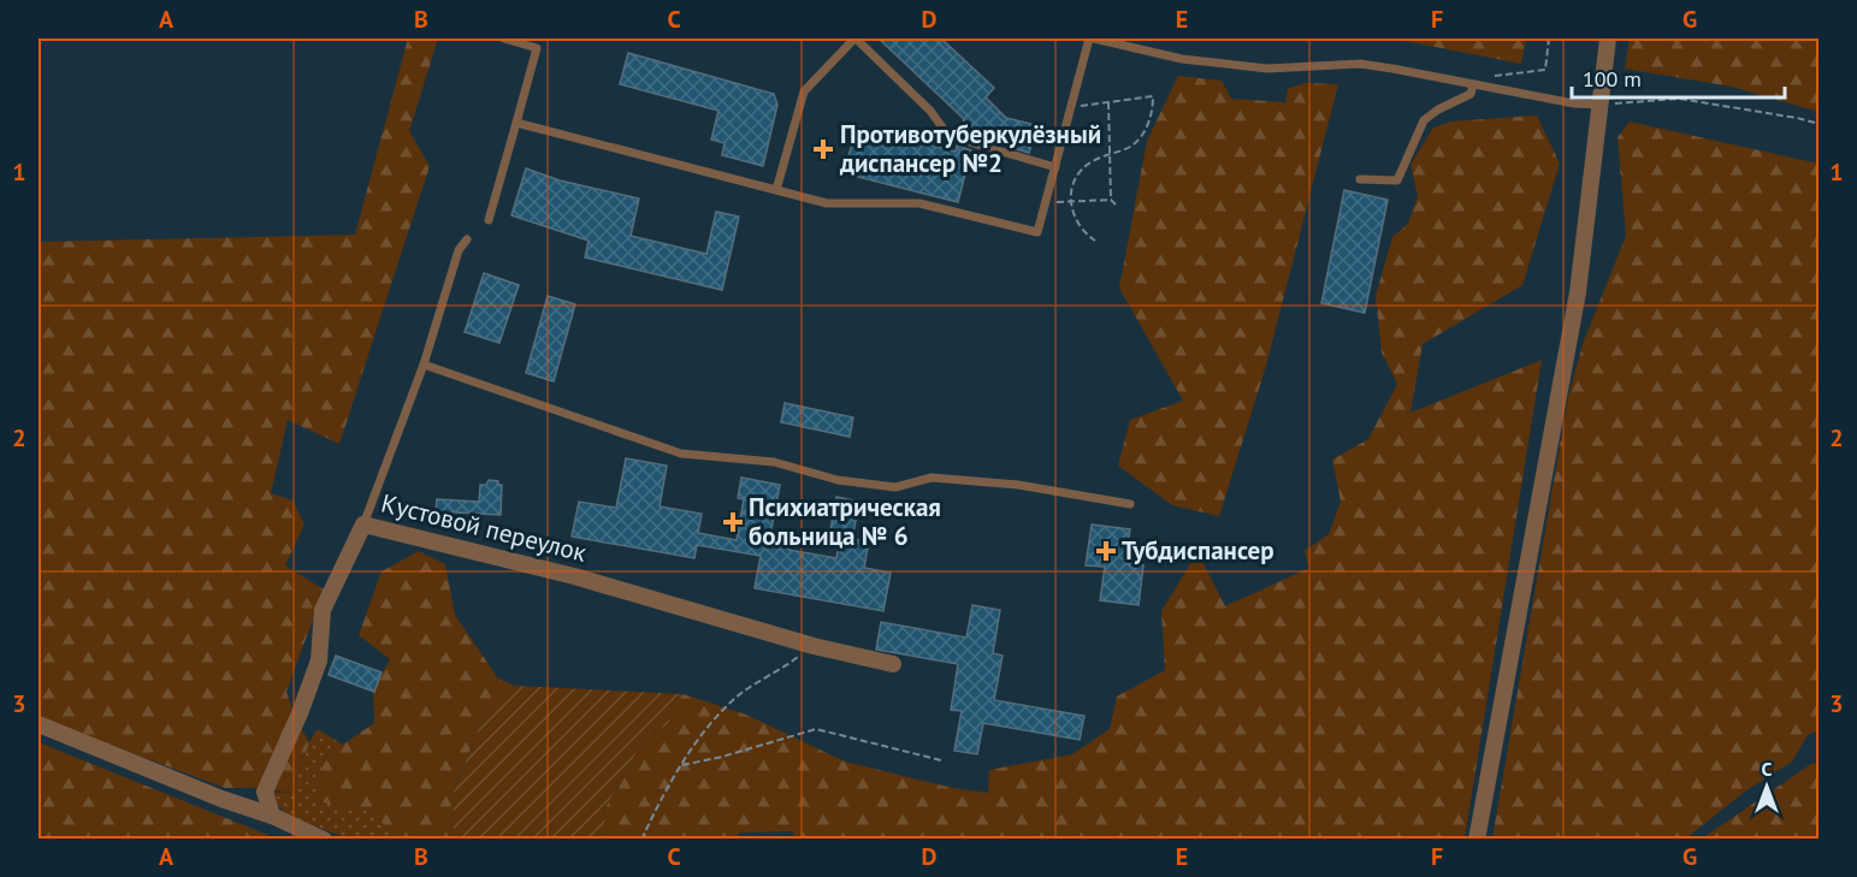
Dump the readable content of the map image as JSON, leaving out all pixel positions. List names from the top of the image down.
{
  "streets": {
    "street": ["Кустовой переулок"]
  },
  "places": {
    "health": ["Противотуберкулёзный диспансер №2", "Психиатрическая больница № 6", "Тубдиспансер"]
  },
  "scale_bar": "100 m",
  "north": "top",
  "grid": {
    "columns": [
      "A",
      "B",
      "C",
      "D",
      "E",
      "F",
      "G"
    ],
    "rows": ["1", "2", "3"]
  }
}
